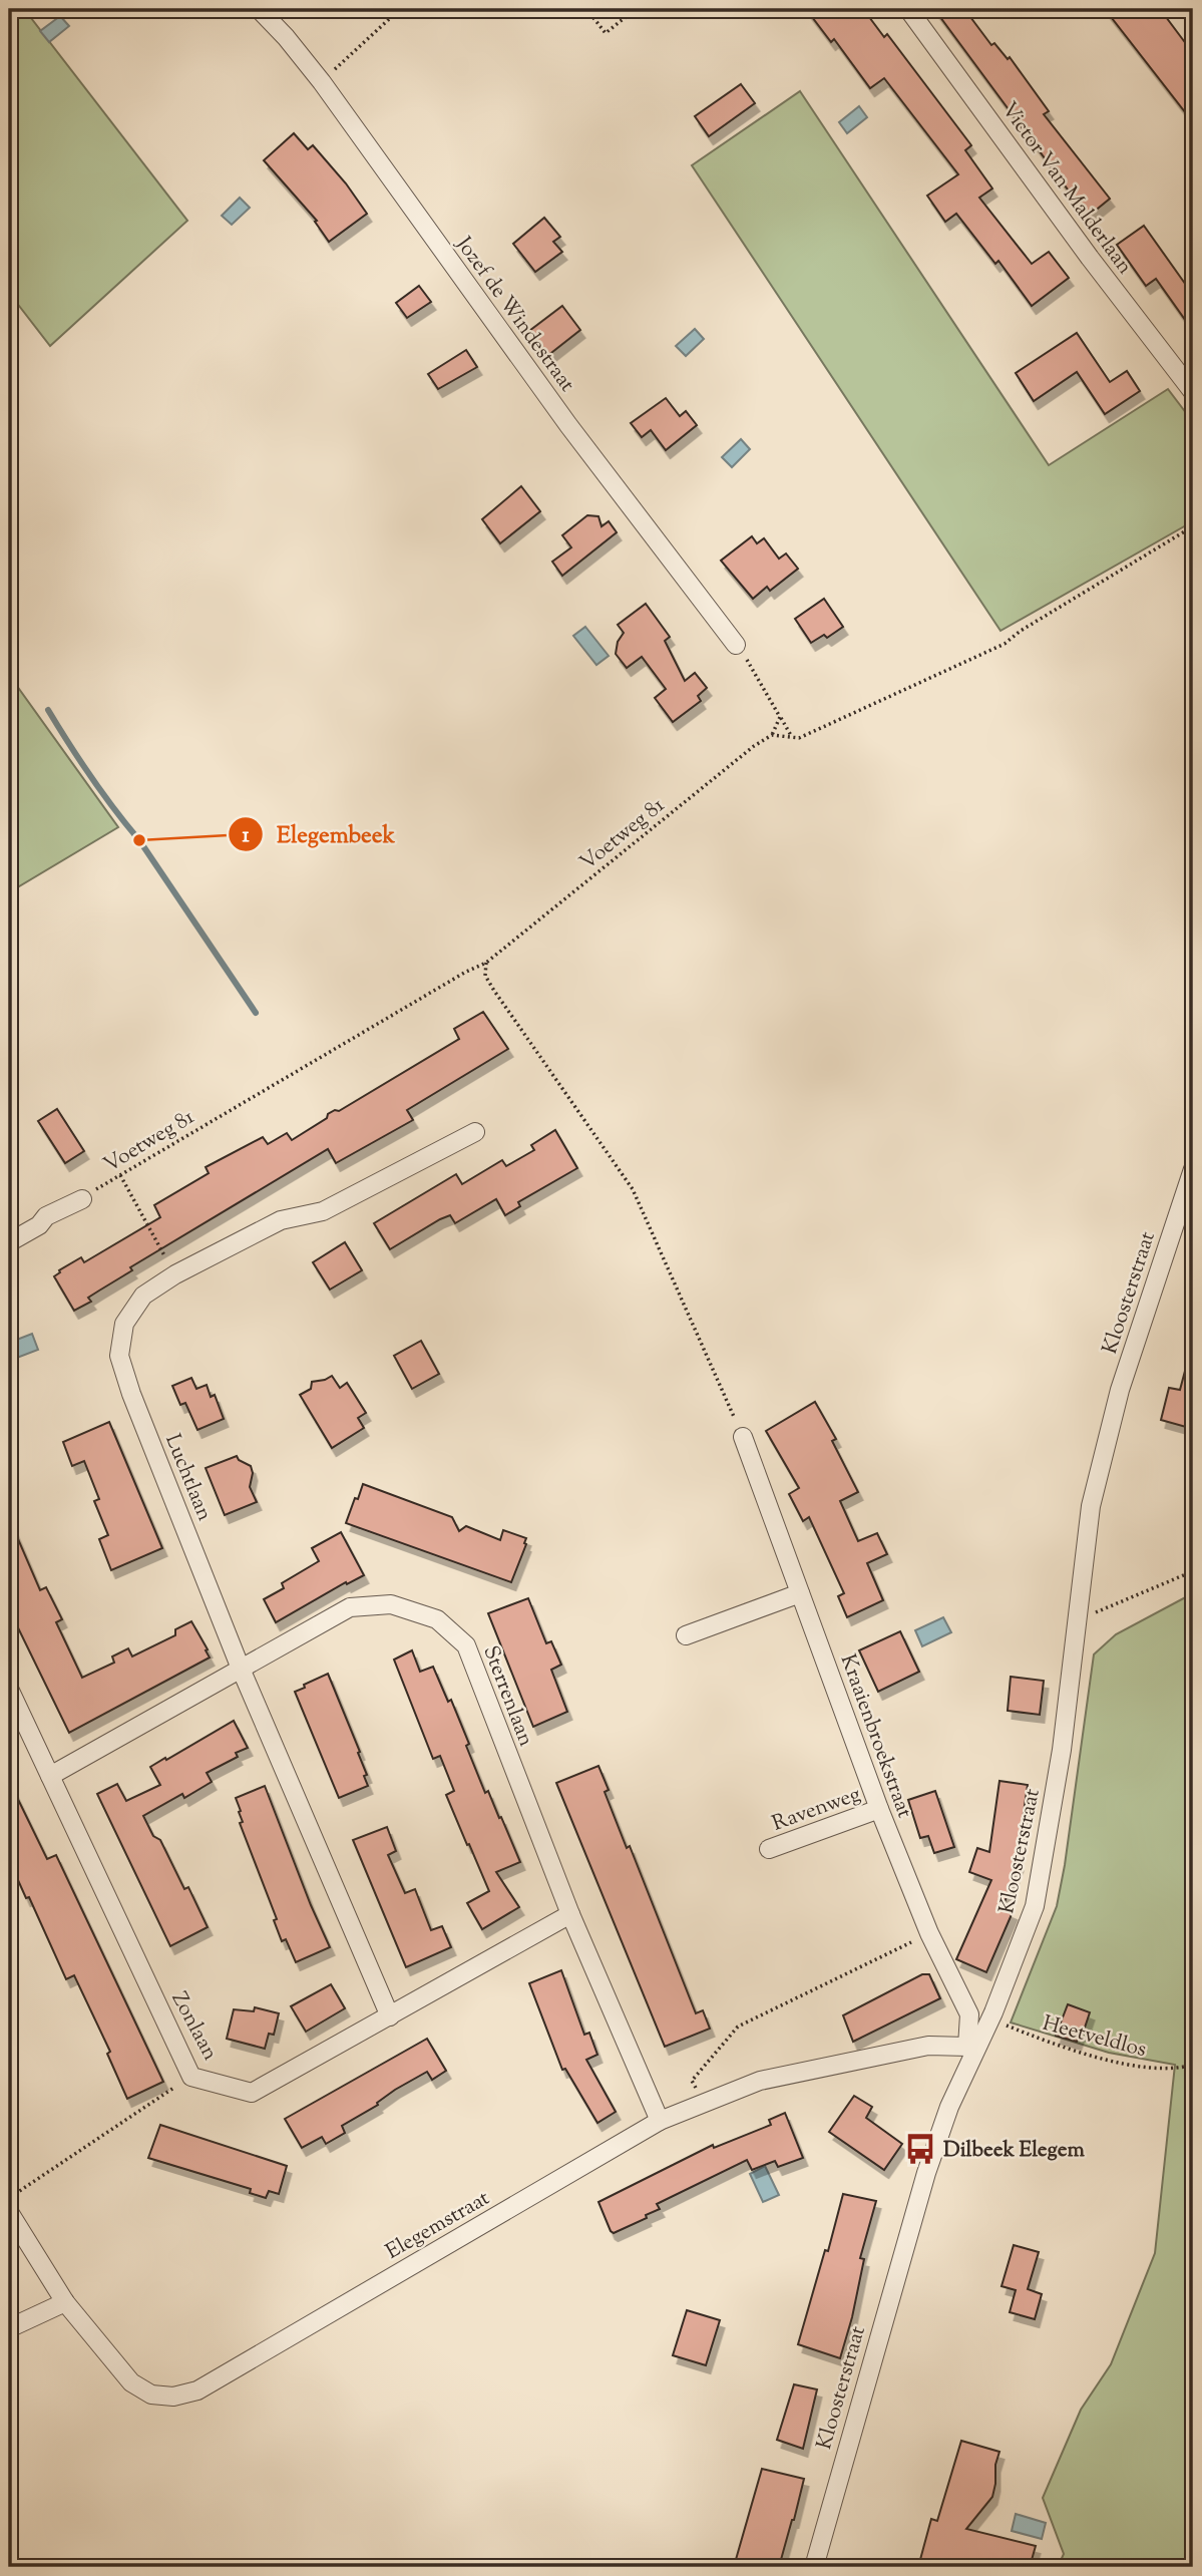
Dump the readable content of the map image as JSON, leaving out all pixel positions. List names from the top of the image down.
{
  "streets": {
    "street": [
      "Victor Van Malderlaan",
      "Jozef de Windestraat",
      "Kloosterstraat",
      "Luchtlaan",
      "Sterrenlaan",
      "Kraaienbroekstraat",
      "Ravenweg",
      "Zonlaan",
      "Elegemstraat"
    ],
    "path": ["Voetweg 81", "Heetveldlos"]
  },
  "crossings": [
    ["Kloosterstraat", "Kraaienbroekstraat"],
    ["Kloosterstraat", "Heetveldlos"],
    ["Kloosterstraat", "Elegemstraat"],
    ["Luchtlaan", "Sterrenlaan"],
    ["Luchtlaan", "Zonlaan"],
    ["Sterrenlaan", "Zonlaan"],
    ["Sterrenlaan", "Elegemstraat"],
    ["Kraaienbroekstraat", "Ravenweg"],
    ["Kraaienbroekstraat", "Elegemstraat"]
  ],
  "places": {
    "other": ["Elegembeek"],
    "bus stop": ["Dilbeek Elegem"]
  }
}
